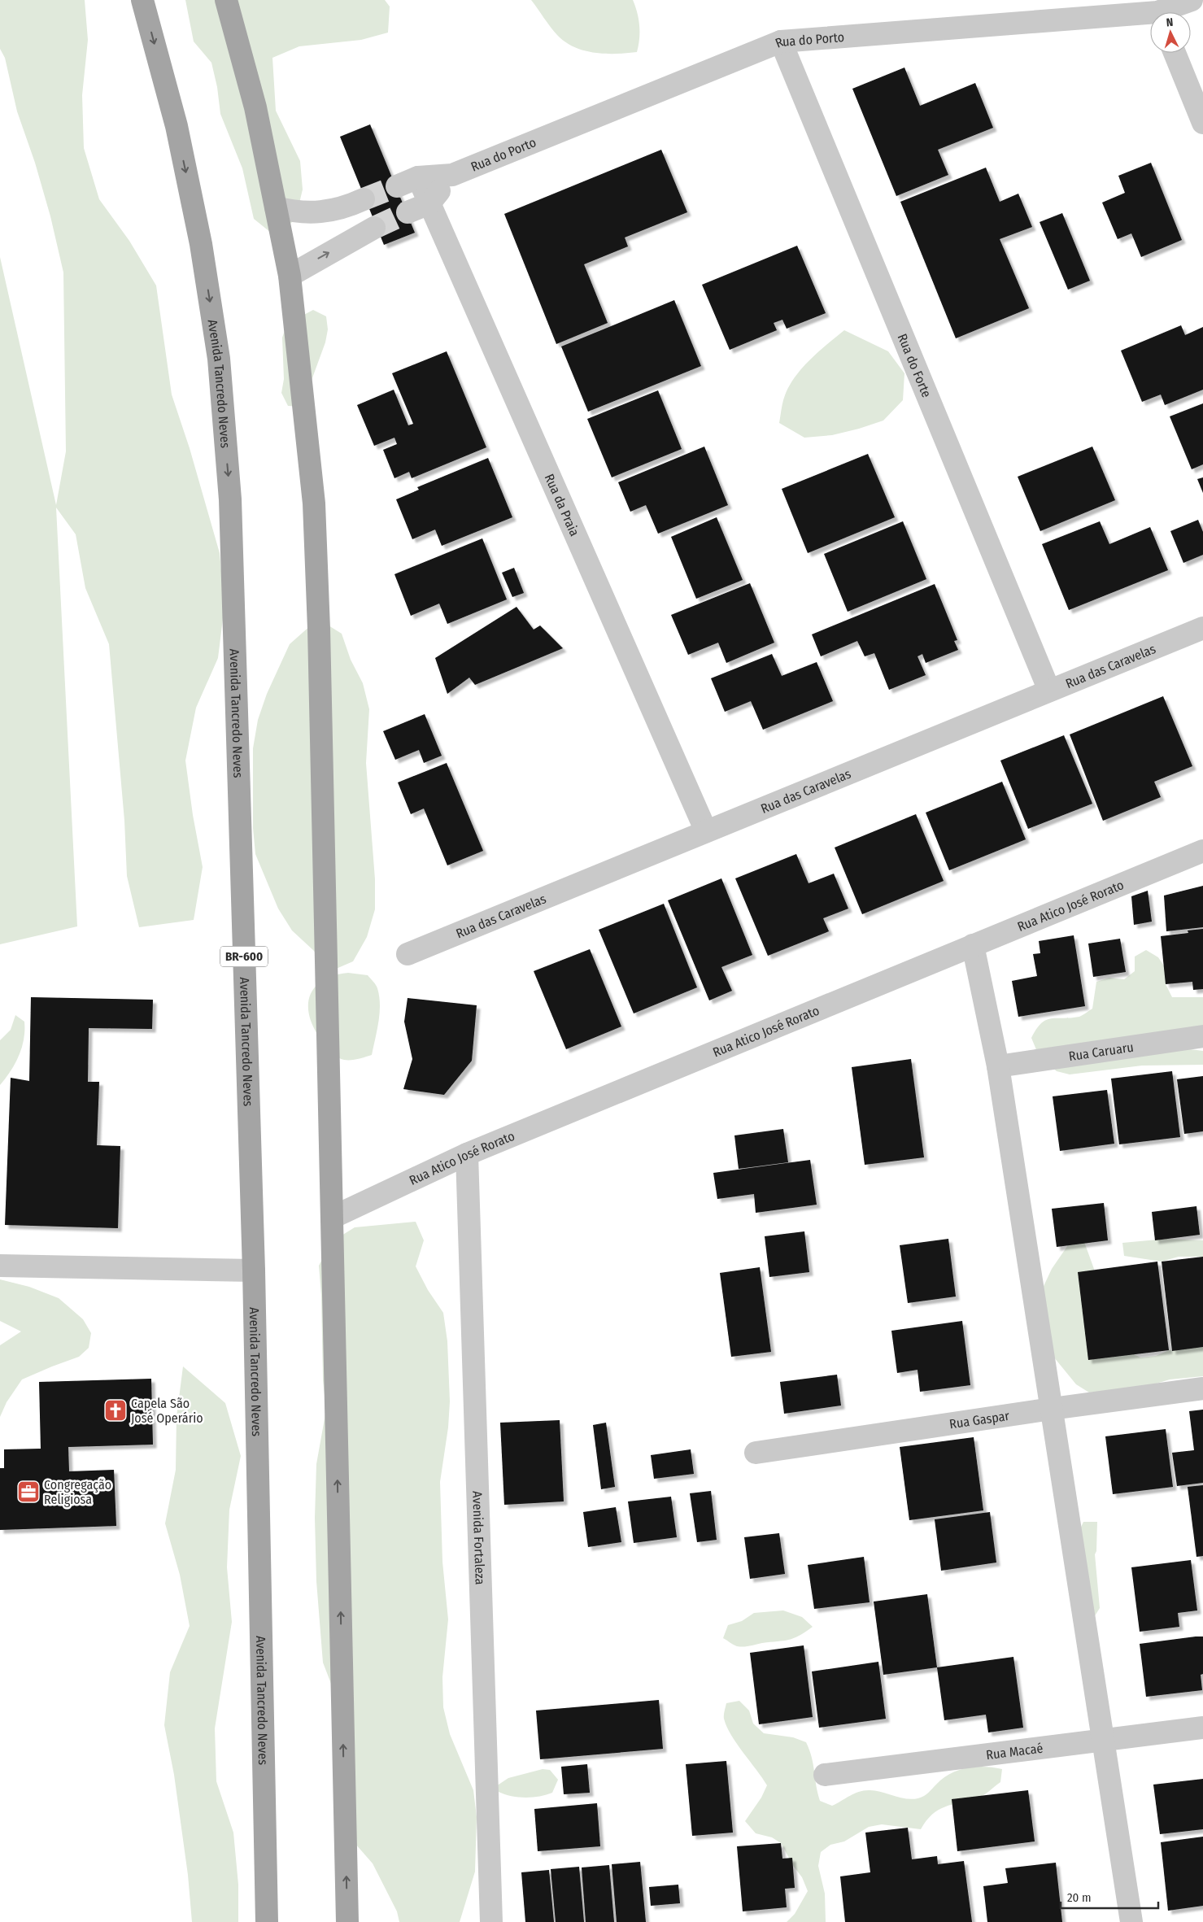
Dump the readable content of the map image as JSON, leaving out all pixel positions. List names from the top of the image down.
{
  "streets": {
    "main road": ["Avenida Tancredo Neves", "BR-600"],
    "street": [
      "Rua do Porto",
      "Rua do Forte",
      "Rua da Praia",
      "Rua das Caravelas",
      "Rua Atico José Rorato",
      "Rua Caruaru",
      "Rua Gaspar",
      "Avenida Fortaleza",
      "Rua Macaé"
    ]
  },
  "crossings": [
    ["Rua do Porto", "Rua do Forte"],
    ["Rua do Porto", "Rua da Praia"],
    ["Rua do Forte", "Rua das Caravelas"],
    ["Rua da Praia", "Rua das Caravelas"],
    ["Rua Atico José Rorato", "Avenida Fortaleza"]
  ],
  "places": {
    "church": ["Capela São José Operário"],
    "office": ["Congregação Religiosa"]
  },
  "scale_bar": "20 m",
  "north": "top"
}
